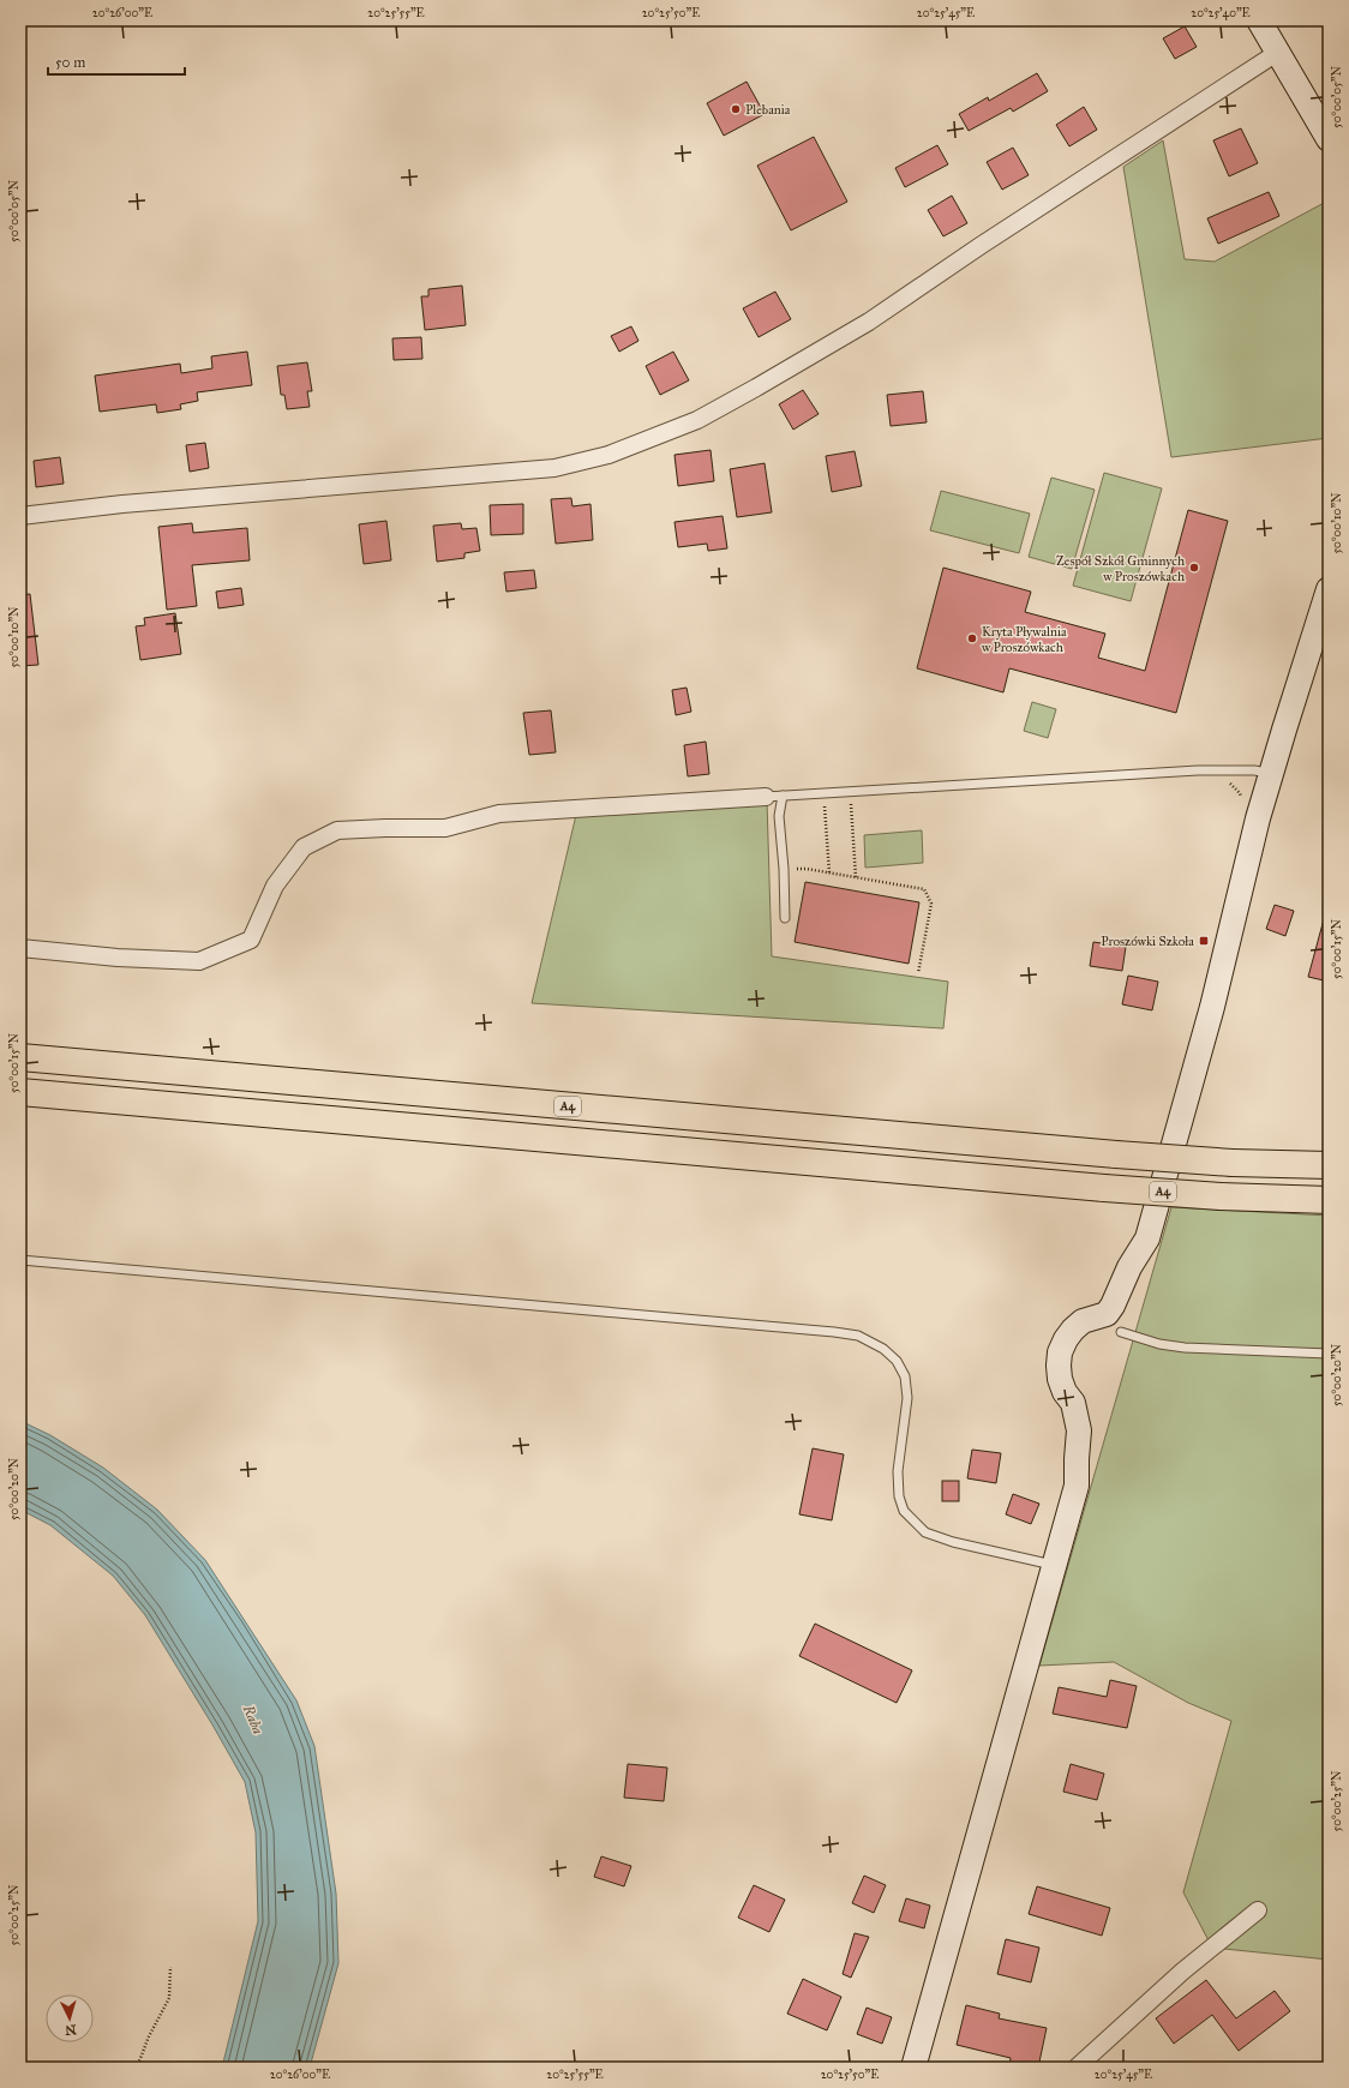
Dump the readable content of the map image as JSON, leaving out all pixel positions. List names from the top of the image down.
{
  "streets": {
    "highway": ["A4"]
  },
  "water": ["Raba"],
  "places": {
    "other": ["Plebania", "Zespół Szkół Gminnych w Proszówkach", "Kryta Pływalnia w Proszówkach"],
    "transit": ["Proszówki Szkoła"]
  },
  "scale_bar": "50 m",
  "north": "bottom",
  "coordinates": [
    "20°26'00\"E",
    "20°25'55\"E",
    "20°25'50\"E",
    "20°25'45\"E",
    "20°25'40\"E",
    "50°00'05\"N",
    "50°00'10\"N",
    "50°00'15\"N",
    "50°00'20\"N",
    "50°00'25\"N"
  ]
}
